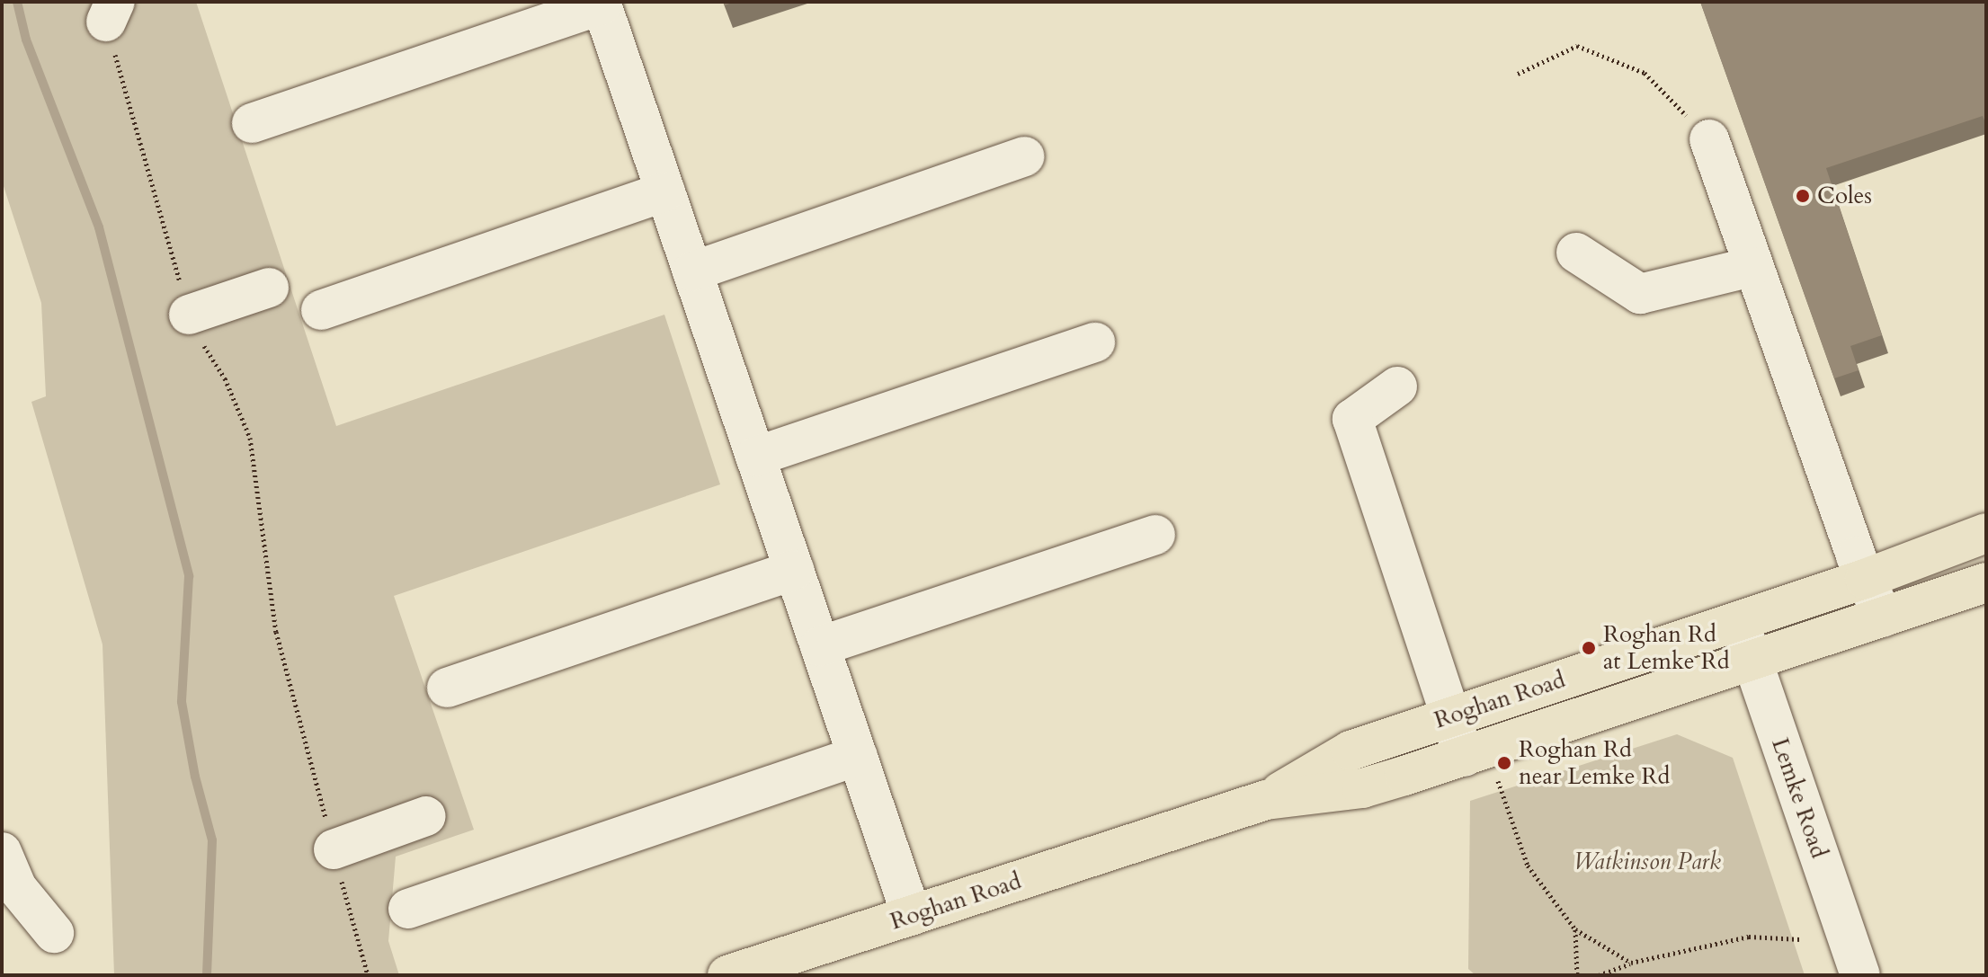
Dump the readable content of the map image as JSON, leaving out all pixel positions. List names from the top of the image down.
{
  "streets": {
    "main road": ["Roghan Road"],
    "street": ["Lemke Road"]
  },
  "crossings": [
    ["Roghan Road", "Lemke Road"]
  ],
  "parks": ["Watkinson Park"],
  "places": ["Coles", "Roghan Rd at Lemke Rd", "Roghan Rd near Lemke Rd"]
}
